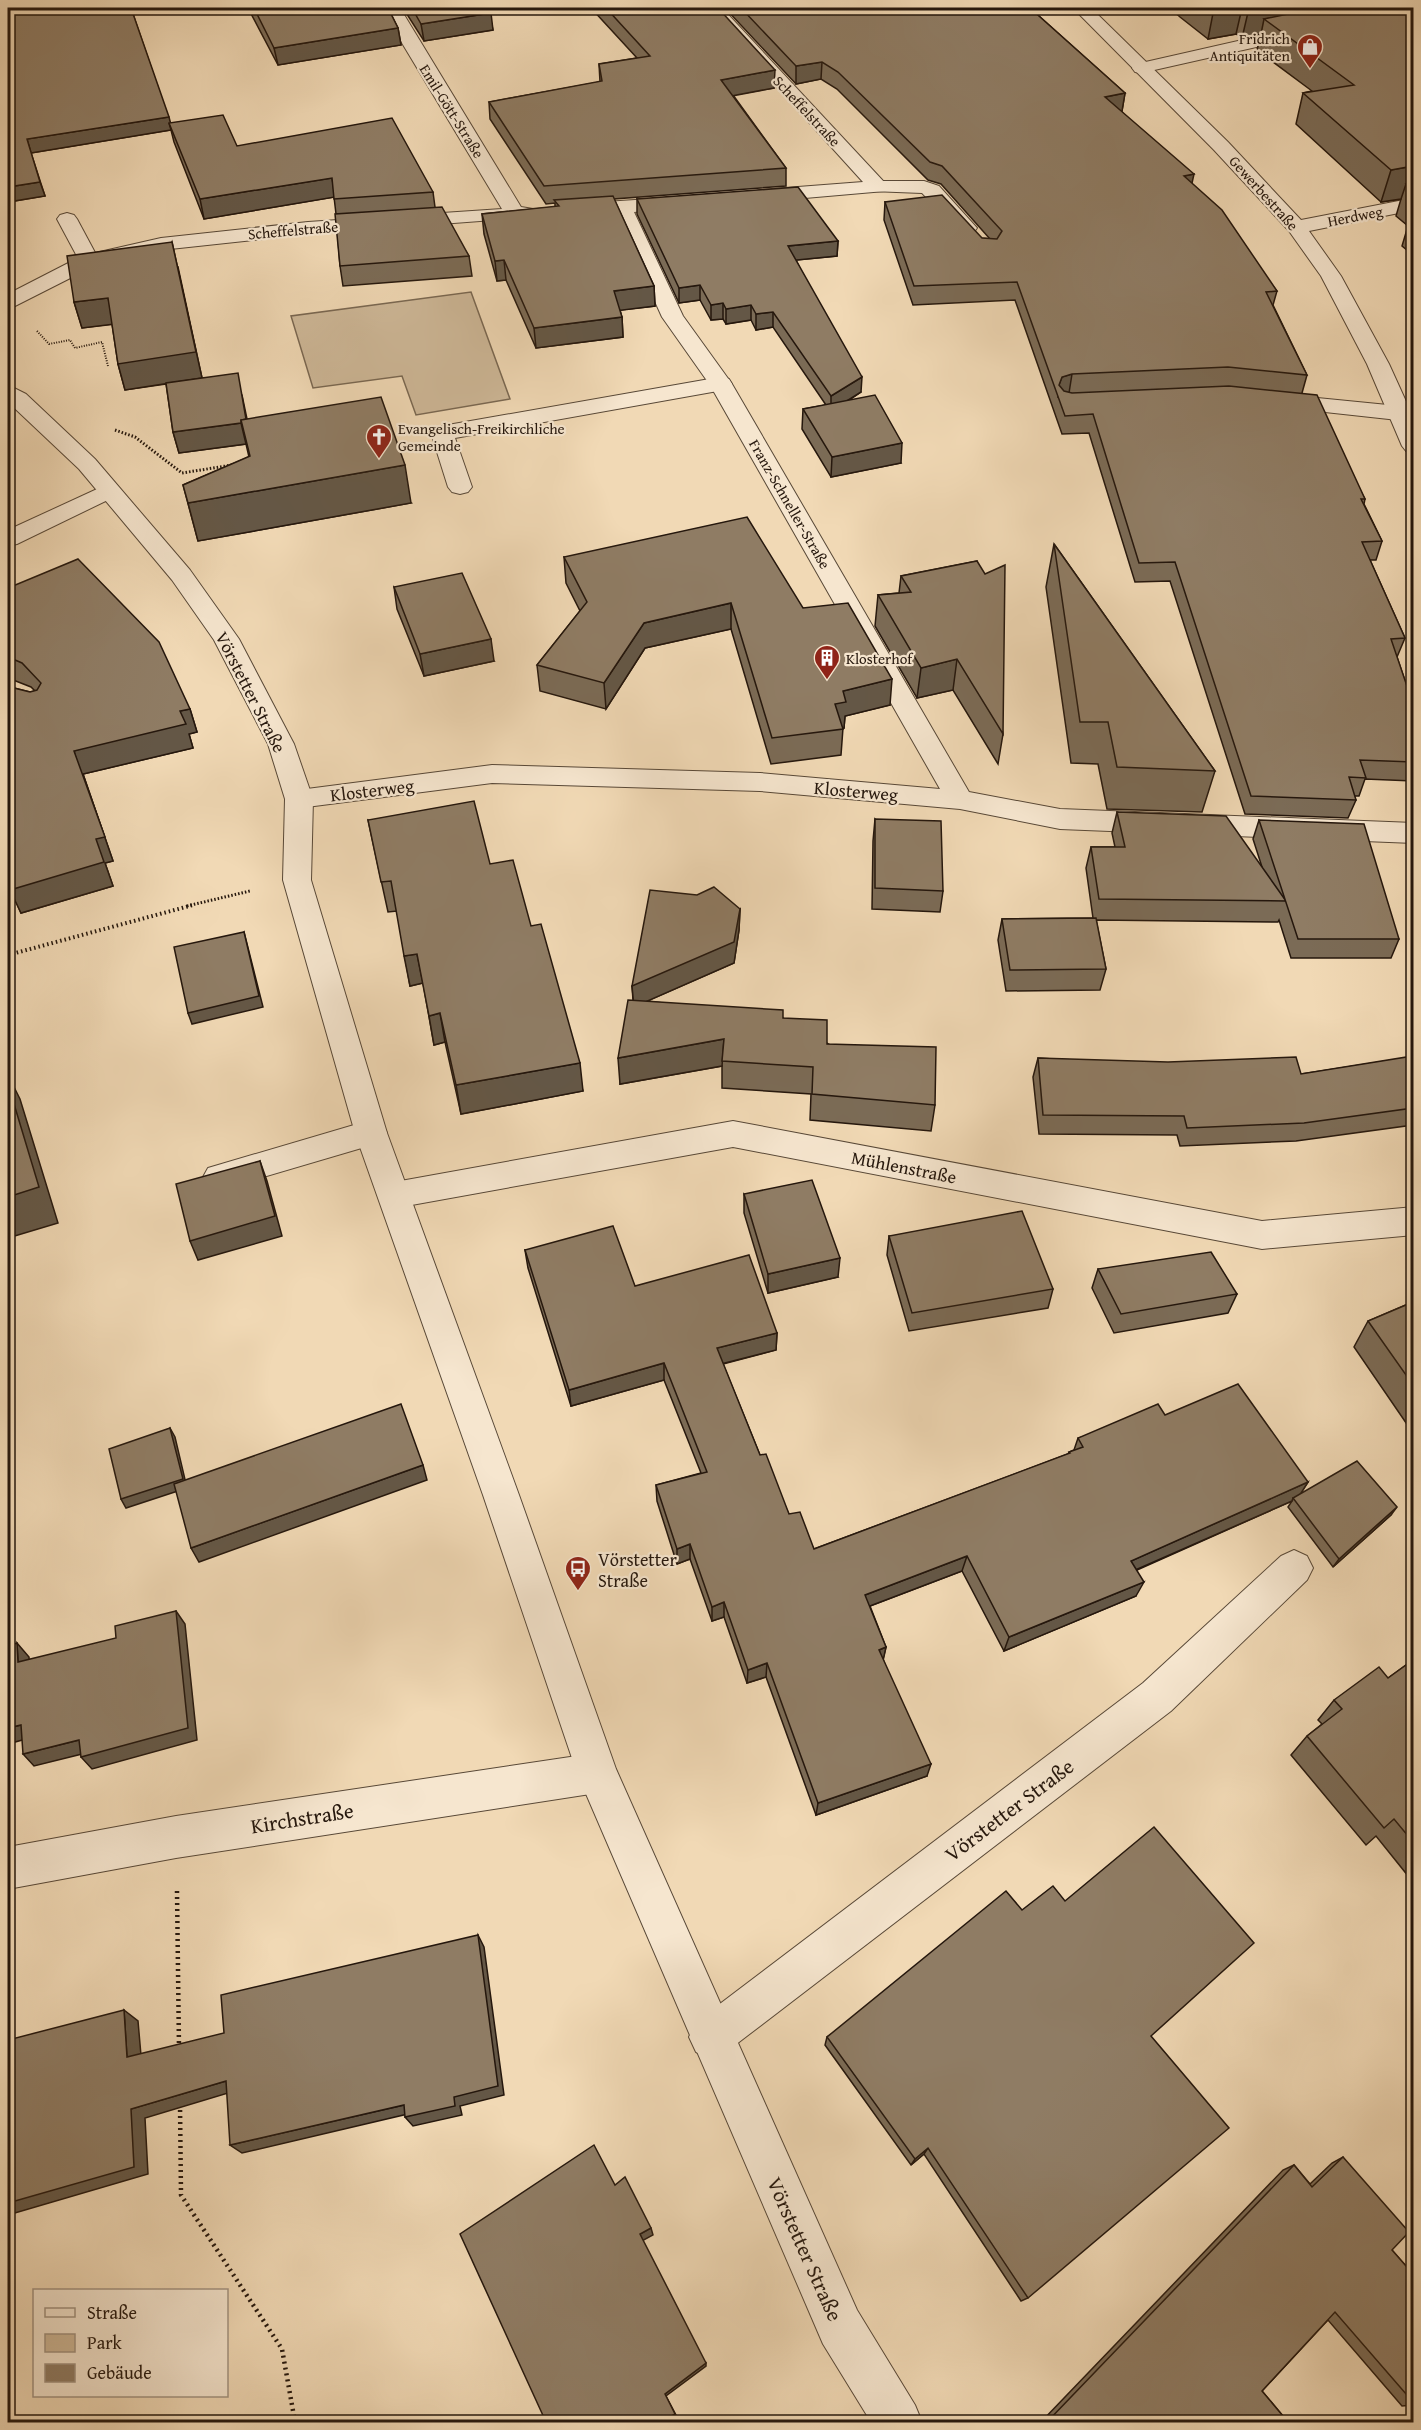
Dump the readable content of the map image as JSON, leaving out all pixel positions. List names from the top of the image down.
{
  "streets": {
    "street": [
      "Emil-Gött-Straße",
      "Scheffelstraße",
      "Gewerbestraße",
      "Herdweg",
      "Franz-Schneller-Straße",
      "Vörstetter Straße",
      "Klosterweg",
      "Mühlenstraße",
      "Kirchstraße"
    ]
  },
  "crossings": [
    ["Emil-Gött-Straße", "Scheffelstraße"],
    ["Scheffelstraße", "Franz-Schneller-Straße"],
    ["Gewerbestraße", "Herdweg"],
    ["Franz-Schneller-Straße", "Klosterweg"],
    ["Vörstetter Straße", "Klosterweg"],
    ["Vörstetter Straße", "Mühlenstraße"],
    ["Vörstetter Straße", "Kirchstraße"]
  ],
  "places": {
    "shop": ["Fridrich Antiquitäten"],
    "church": ["Evangelisch-Freikirchliche Gemeinde"],
    "building": ["Klosterhof"],
    "bus stop": ["Vörstetter Straße"]
  },
  "legend": ["Straße", "Park", "Gebäude"]
}
